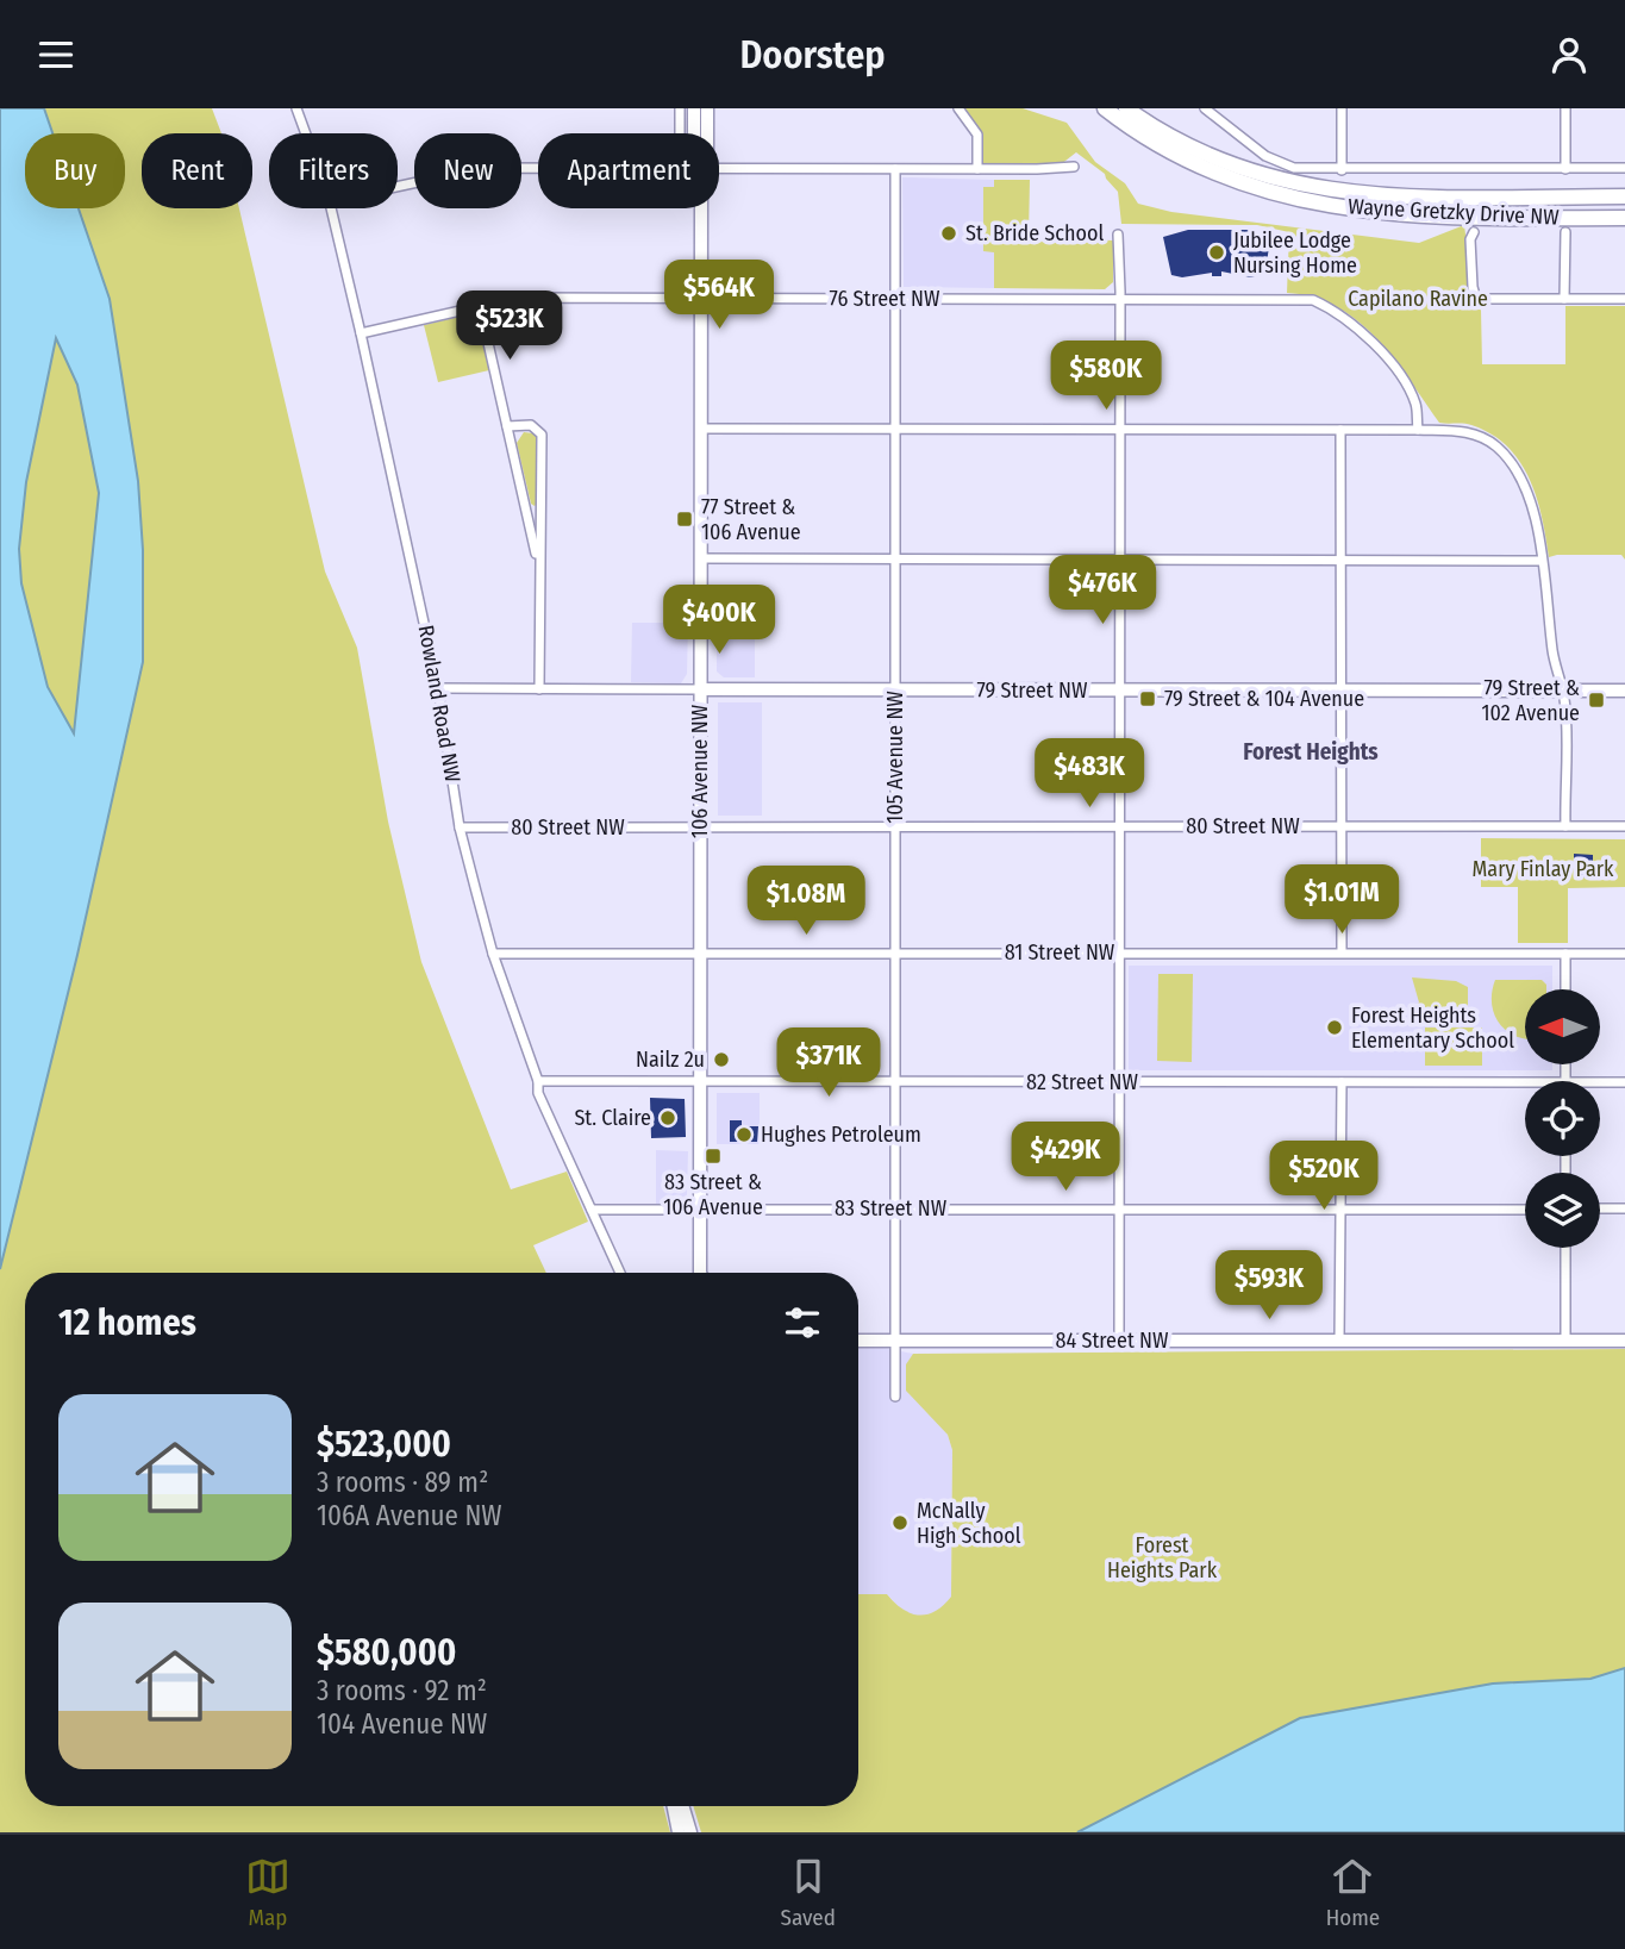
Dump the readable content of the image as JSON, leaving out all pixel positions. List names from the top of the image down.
{
  "streets": {
    "main road": [
      "Wayne Gretzky Drive NW",
      "79 Street NW",
      "106 Avenue NW",
      "84 Street NW"
    ],
    "street": [
      "76 Street NW",
      "Rowland Road NW",
      "105 Avenue NW",
      "80 Street NW",
      "81 Street NW",
      "82 Street NW",
      "83 Street NW"
    ]
  },
  "crossings": [
    ["76 Street NW", "Rowland Road NW"],
    ["76 Street NW", "105 Avenue NW"],
    ["76 Street NW", "106 Avenue NW"],
    ["79 Street NW", "Rowland Road NW"],
    ["79 Street NW", "105 Avenue NW"],
    ["79 Street NW", "106 Avenue NW"],
    ["Rowland Road NW", "80 Street NW"],
    ["Rowland Road NW", "81 Street NW"],
    ["Rowland Road NW", "82 Street NW"],
    ["Rowland Road NW", "83 Street NW"],
    ["105 Avenue NW", "80 Street NW"],
    ["105 Avenue NW", "81 Street NW"],
    ["105 Avenue NW", "82 Street NW"],
    ["105 Avenue NW", "83 Street NW"],
    ["105 Avenue NW", "84 Street NW"],
    ["106 Avenue NW", "80 Street NW"],
    ["106 Avenue NW", "81 Street NW"],
    ["106 Avenue NW", "82 Street NW"],
    ["106 Avenue NW", "83 Street NW"]
  ],
  "districts": ["Forest Heights"],
  "parks": ["Capilano Ravine", "Mary Finlay Park", "Forest Heights Park"],
  "places": {
    "other": [
      "St. Bride School",
      "Jubilee Lodge Nursing Home",
      "Forest Heights Elementary School",
      "Nailz 2u",
      "St. Claire",
      "Hughes Petroleum",
      "McNally High School"
    ],
    "transit": [
      "77 Street & 106 Avenue",
      "79 Street & 104 Avenue",
      "79 Street & 102 Avenue",
      "83 Street & 106 Avenue"
    ]
  },
  "north": "left",
  "page": {
    "header": "Doorstep",
    "chip": [
      "Buy",
      "Rent",
      "Filters",
      "New",
      "Apartment"
    ],
    "price": [
      "$564K",
      "$523K",
      "$580K",
      "$476K",
      "$400K",
      "$483K",
      "$1.01M",
      "$1.08M",
      "$371K",
      "$429K",
      "$520K",
      "$593K"
    ],
    "heading": "12 homes",
    "list": [
      {
        "name": "$523,000",
        "note": "3 rooms · 89 m² · 106A Avenue NW"
      },
      {
        "name": "$580,000",
        "note": "3 rooms · 92 m² · 104 Avenue NW"
      }
    ],
    "tabs": ["Map", "Saved", "Home"]
  }
}
